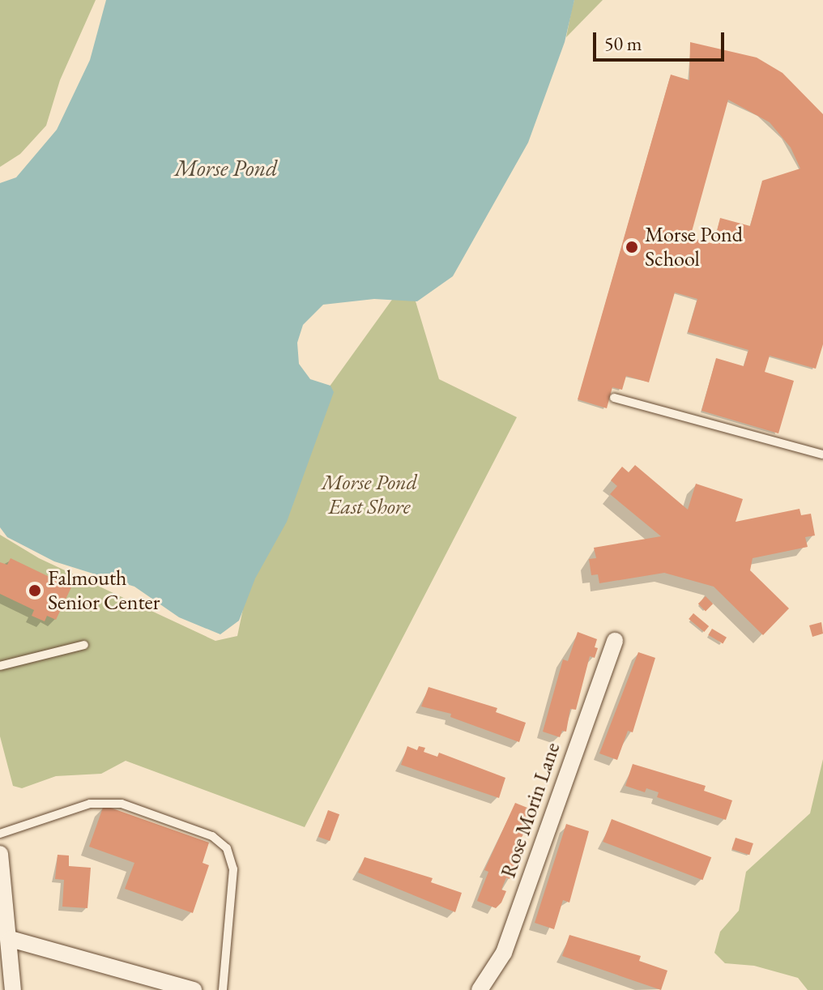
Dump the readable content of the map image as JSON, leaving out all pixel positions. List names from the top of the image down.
{
  "streets": {
    "street": ["Rose Morin Lane"]
  },
  "water": ["Morse Pond"],
  "parks": ["Morse Pond East Shore"],
  "places": ["Morse Pond School", "Falmouth Senior Center"],
  "scale_bar": "50 m"
}
